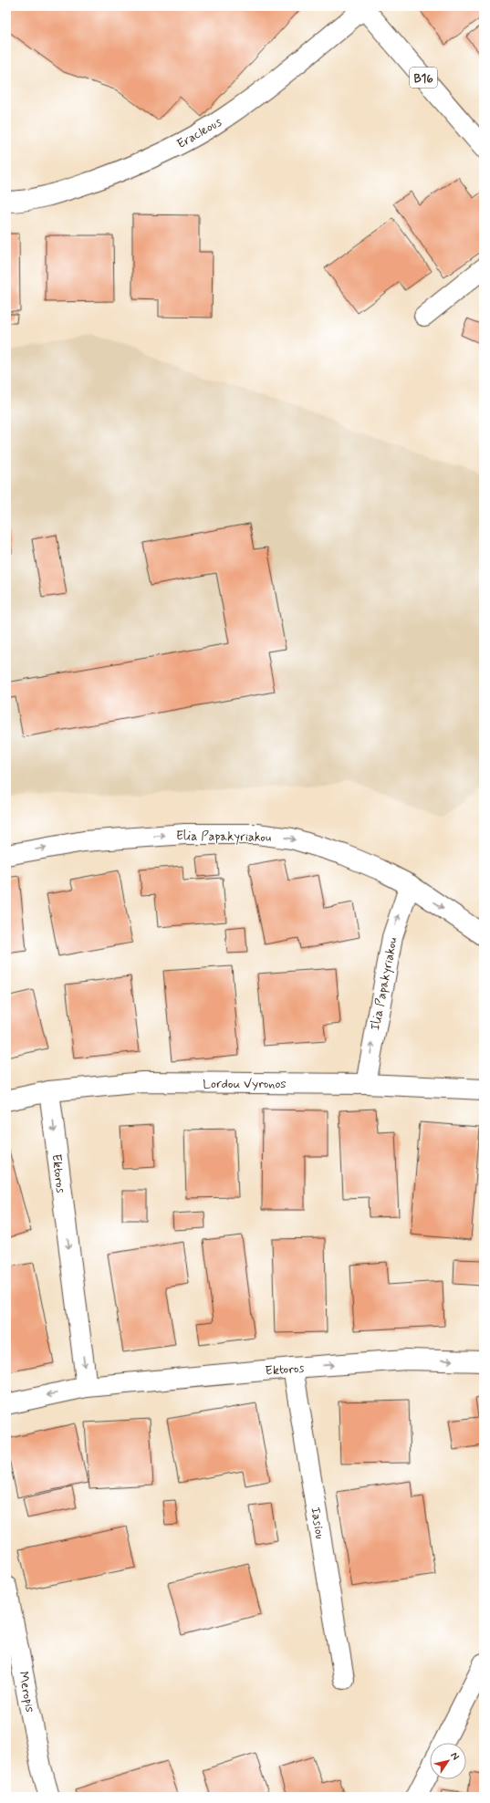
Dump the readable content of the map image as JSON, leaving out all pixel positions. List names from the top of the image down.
{
  "streets": {
    "street": [
      "B16",
      "Eracleous",
      "Elia Papakyriakou",
      "Ilia Papakyriakou",
      "Lordou Vyronos",
      "Ektoros",
      "Iasiou",
      "Meropis"
    ]
  },
  "crossings": [
    ["B16", "Eracleous"],
    ["Elia Papakyriakou", "Ilia Papakyriakou"],
    ["Ilia Papakyriakou", "Lordou Vyronos"],
    ["Lordou Vyronos", "Ektoros"],
    ["Ektoros", "Iasiou"]
  ],
  "one_way": ["Elia Papakyriakou", "Ilia Papakyriakou"],
  "north": "top right"
}
